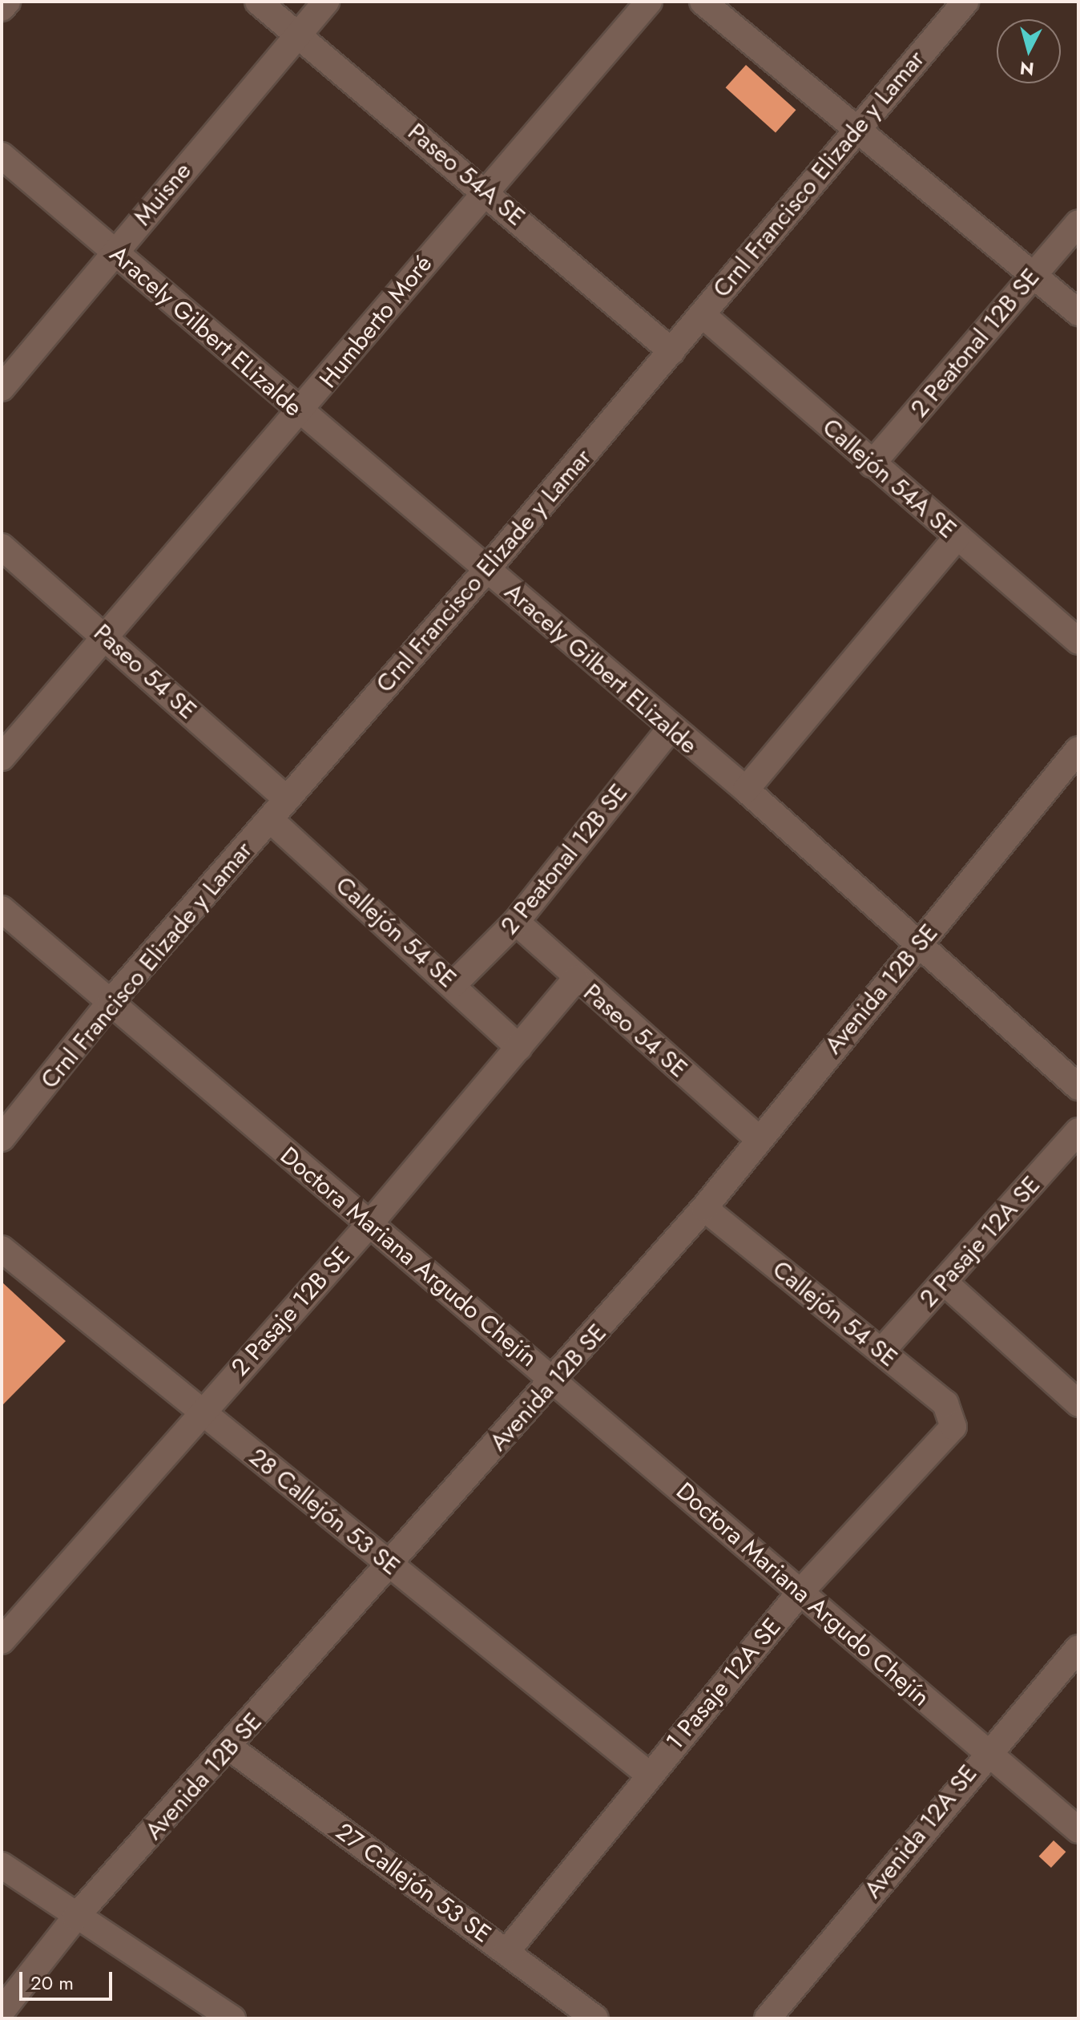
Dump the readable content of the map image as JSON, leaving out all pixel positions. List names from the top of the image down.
{
  "streets": {
    "street": [
      "Crnl Francisco Elizade y Lamar",
      "Paseo 54A SE",
      "Muisne",
      "Humberto Moré",
      "Aracely Gilbert ELizalde",
      "2 Peatonal 12B SE",
      "Callejón 54A SE",
      "Paseo 54 SE",
      "Callejón 54 SE",
      "Avenida 12B SE",
      "2 Pasaje 12A SE",
      "Doctora Mariana Argudo Chejín",
      "2 Pasaje 12B SE",
      "28 Callejón 53 SE",
      "1 Pasaje 12A SE",
      "Avenida 12A SE",
      "27 Callejón 53 SE"
    ]
  },
  "crossings": [
    ["Crnl Francisco Elizade y Lamar", "Paseo 54A SE"],
    ["Crnl Francisco Elizade y Lamar", "Aracely Gilbert ELizalde"],
    ["Crnl Francisco Elizade y Lamar", "Callejón 54A SE"],
    ["Crnl Francisco Elizade y Lamar", "Paseo 54 SE"],
    ["Crnl Francisco Elizade y Lamar", "Callejón 54 SE"],
    ["Crnl Francisco Elizade y Lamar", "Doctora Mariana Argudo Chejín"],
    ["Paseo 54A SE", "Muisne"],
    ["Paseo 54A SE", "Humberto Moré"],
    ["Muisne", "Aracely Gilbert ELizalde"],
    ["Humberto Moré", "Aracely Gilbert ELizalde"],
    ["Humberto Moré", "Paseo 54 SE"],
    ["Aracely Gilbert ELizalde", "2 Peatonal 12B SE"],
    ["Aracely Gilbert ELizalde", "Avenida 12B SE"],
    ["2 Peatonal 12B SE", "Callejón 54A SE"],
    ["2 Peatonal 12B SE", "Paseo 54 SE"],
    ["2 Peatonal 12B SE", "Callejón 54 SE"],
    ["Paseo 54 SE", "Avenida 12B SE"],
    ["Paseo 54 SE", "2 Pasaje 12B SE"],
    ["Callejón 54 SE", "Avenida 12B SE"],
    ["Callejón 54 SE", "2 Pasaje 12A SE"],
    ["Callejón 54 SE", "2 Pasaje 12B SE"],
    ["Callejón 54 SE", "1 Pasaje 12A SE"],
    ["Avenida 12B SE", "Doctora Mariana Argudo Chejín"],
    ["Avenida 12B SE", "28 Callejón 53 SE"],
    ["Avenida 12B SE", "27 Callejón 53 SE"],
    ["Doctora Mariana Argudo Chejín", "2 Pasaje 12B SE"],
    ["Doctora Mariana Argudo Chejín", "1 Pasaje 12A SE"],
    ["Doctora Mariana Argudo Chejín", "Avenida 12A SE"],
    ["2 Pasaje 12B SE", "28 Callejón 53 SE"],
    ["28 Callejón 53 SE", "1 Pasaje 12A SE"],
    ["1 Pasaje 12A SE", "27 Callejón 53 SE"]
  ],
  "scale_bar": "20 m",
  "north": "bottom"
}
